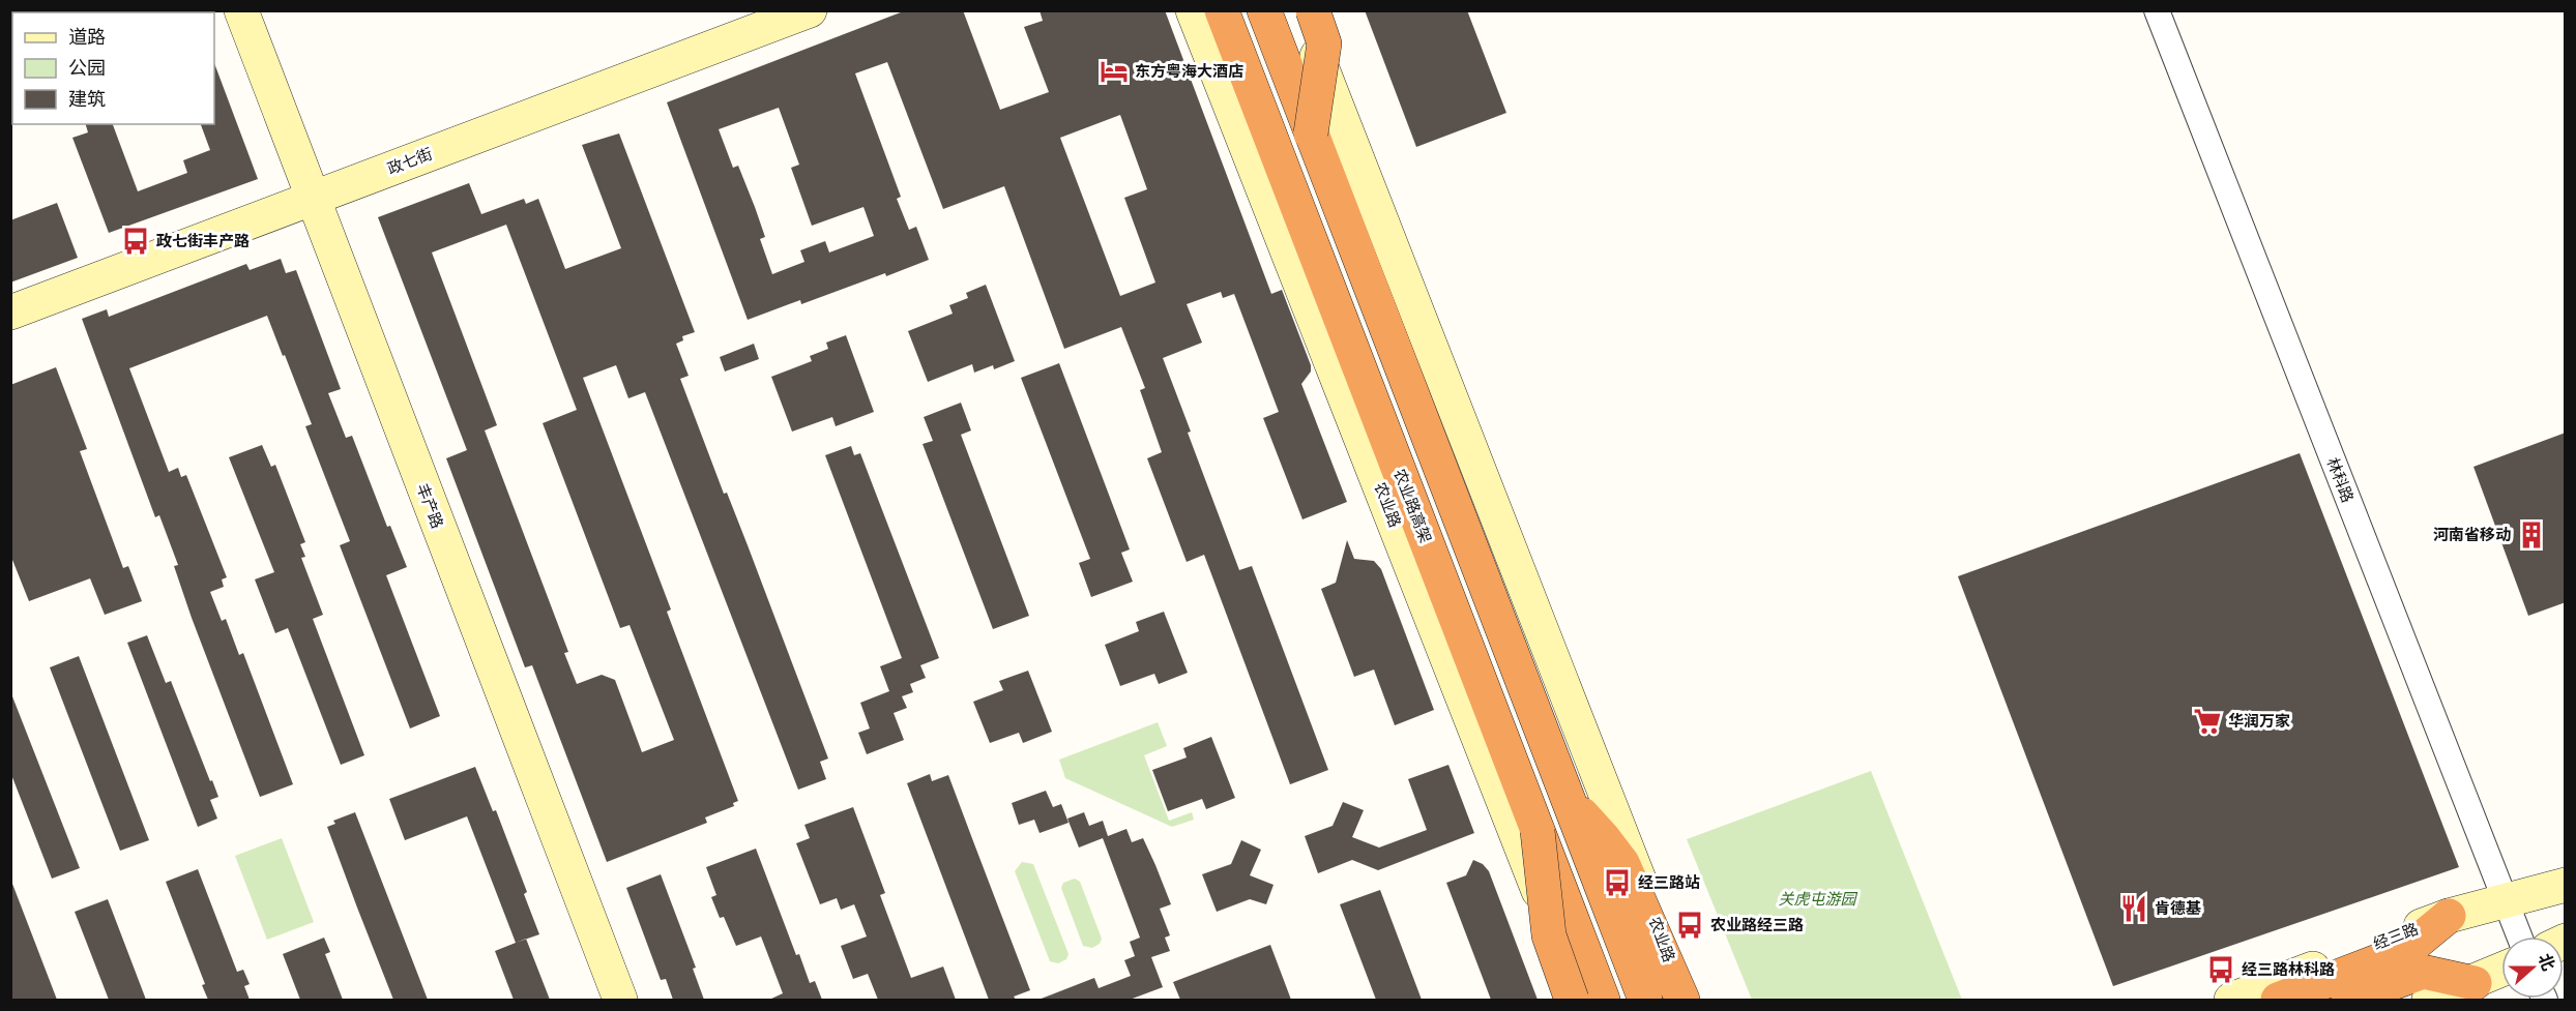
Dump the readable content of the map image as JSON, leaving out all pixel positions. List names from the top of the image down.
{
  "streets": {
    "highway": ["农业路高架"],
    "street": [
      "政七街",
      "林科路",
      "农业路",
      "丰产路",
      "经三路"
    ]
  },
  "crossings": [
    ["政七街", "丰产路"],
    ["林科路", "经三路"]
  ],
  "parks": ["关虎屯游园"],
  "places": {
    "hotel": ["东方粤海大酒店"],
    "bus stop": [
      "政七街丰产路",
      "经三路站",
      "农业路经三路",
      "经三路林科路"
    ],
    "building": ["河南省移动"],
    "supermarket": ["华润万家"],
    "restaurant": ["肯德基"]
  },
  "legend": ["道路", "公园", "建筑"],
  "north": "right"
}
